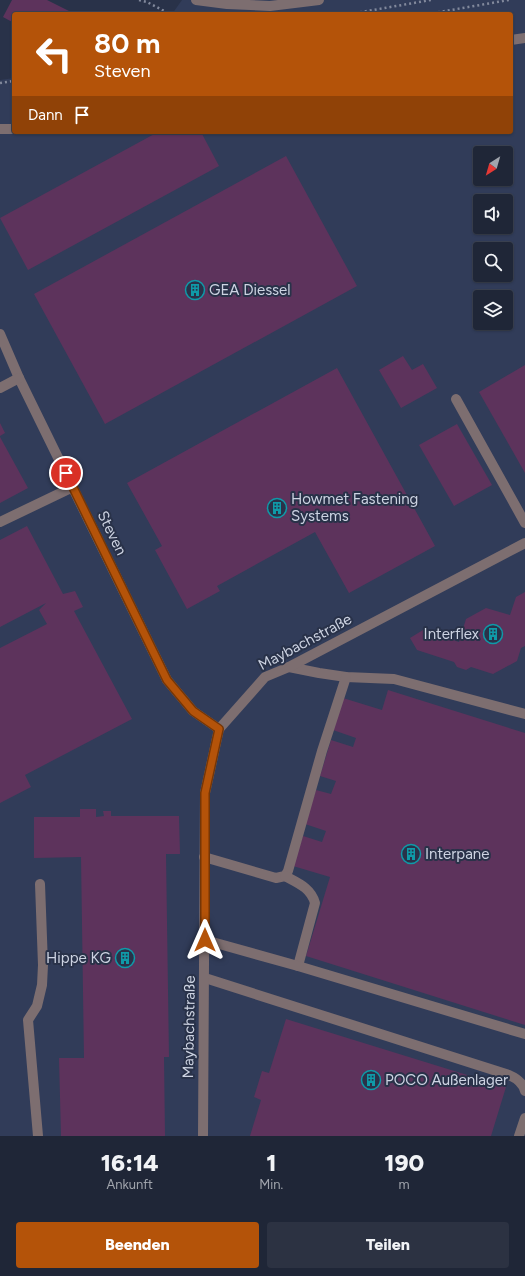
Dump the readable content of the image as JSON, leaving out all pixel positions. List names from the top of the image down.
{
  "streets": {
    "street": ["Steven", "Maybachstraße"]
  },
  "crossings": [
    ["Steven", "Maybachstraße"]
  ],
  "places": {
    "building": [
      "GEA Diessel",
      "Howmet Fastening Systems",
      "Interflex",
      "Interpane",
      "Hippe KG",
      "POCO Außenlager"
    ]
  },
  "north": "bottom left",
  "page": {
    "turn": ["80 m", "Steven"],
    "then": "Dann",
    "eta": [
      "16:14",
      "Ankunft",
      "1",
      "Min.",
      "190",
      "m"
    ],
    "buttons": ["Beenden", "Teilen"]
  }
}
